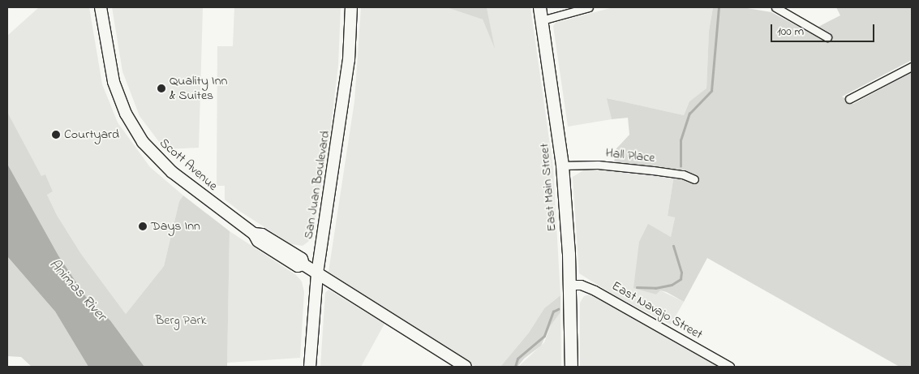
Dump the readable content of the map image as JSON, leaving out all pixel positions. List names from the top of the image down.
{
  "streets": {
    "main road": ["Scott Avenue", "San Juan Boulevard", "East Main Street"],
    "street": ["Hall Place", "East Navajo Street"]
  },
  "crossings": [
    ["Hall Place", "East Main Street"],
    ["Scott Avenue", "San Juan Boulevard"],
    ["East Main Street", "East Navajo Street"]
  ],
  "water": ["Animas River"],
  "parks": ["Berg Park"],
  "places": ["Quality Inn & Suites", "Courtyard", "Days Inn"],
  "scale_bar": "100 m"
}
